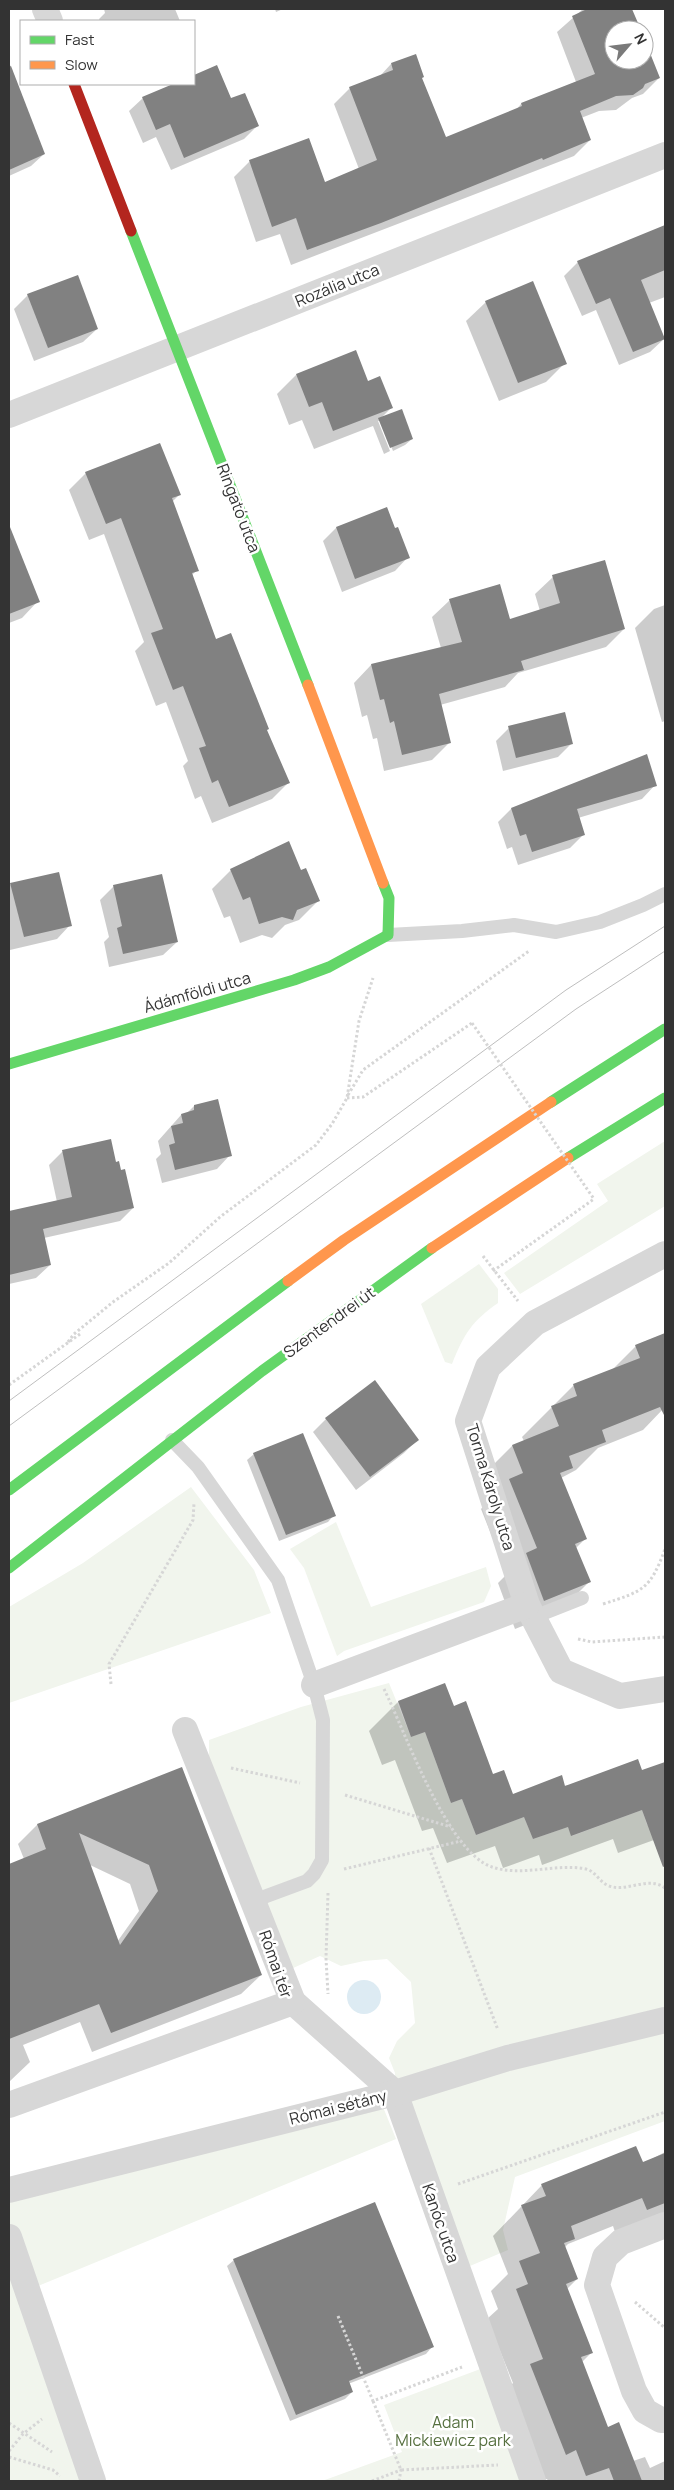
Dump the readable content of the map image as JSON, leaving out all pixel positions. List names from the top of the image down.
{
  "streets": {
    "main road": ["Ringató utca", "Ádámföldi utca", "Szentendrei út"],
    "street": [
      "Rozália utca",
      "Torma Károly utca",
      "Római tér",
      "Római sétány",
      "Kanóc utca"
    ]
  },
  "crossings": [
    ["Rozália utca", "Ringató utca"],
    ["Ringató utca", "Ádámföldi utca"],
    ["Római tér", "Kanóc utca"],
    ["Római sétány", "Kanóc utca"]
  ],
  "parks": ["Adam Mickiewicz park"],
  "legend": ["Fast", "Slow"],
  "north": "top right"
}
